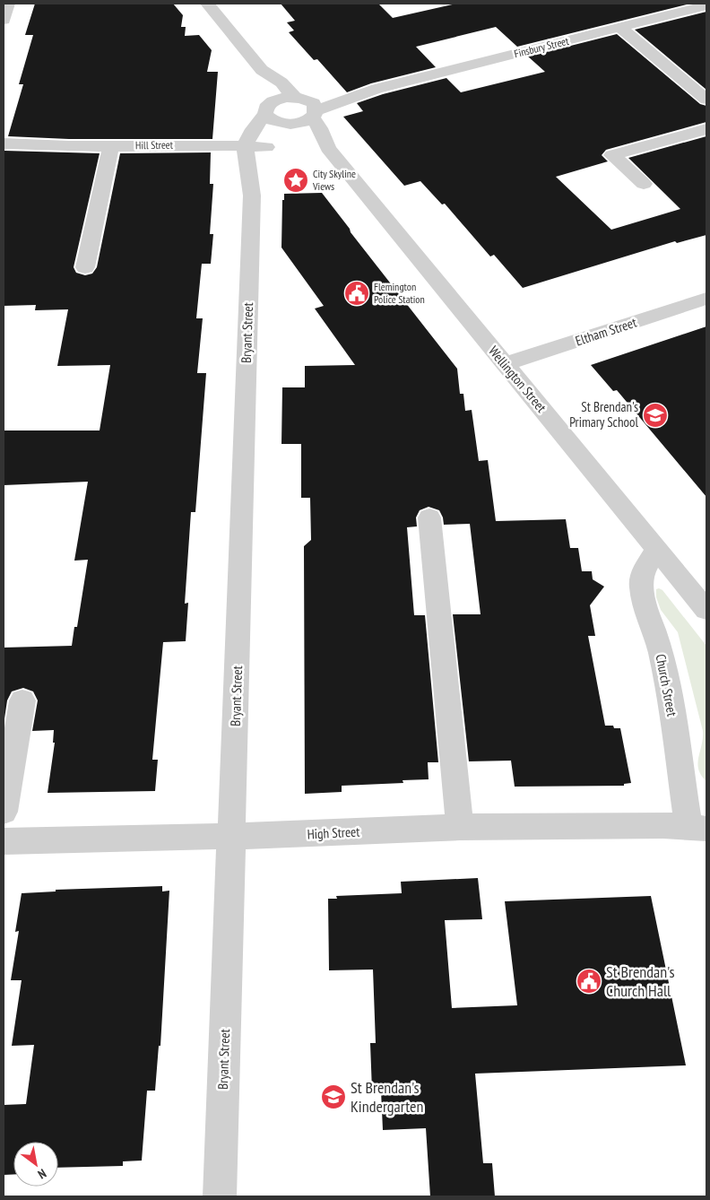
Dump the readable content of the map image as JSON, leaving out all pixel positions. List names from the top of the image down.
{
  "streets": {
    "street": [
      "Finsbury Street",
      "Hill Street",
      "Eltham Street",
      "Bryant Street",
      "Wellington Street",
      "Church Street",
      "High Street"
    ]
  },
  "crossings": [
    ["Finsbury Street", "Bryant Street"],
    ["Finsbury Street", "Wellington Street"],
    ["Hill Street", "Bryant Street"],
    ["Eltham Street", "Wellington Street"],
    ["Bryant Street", "Wellington Street"],
    ["Bryant Street", "High Street"],
    ["Wellington Street", "Church Street"],
    ["Church Street", "High Street"]
  ],
  "places": {
    "place": ["City Skyline Views"],
    "public building": ["Flemington Police Station", "St Brendan's Church Hall"],
    "school or university": ["St Brendan's Primary School", "St Brendan's Kindergarten"]
  },
  "north": "bottom right"
}
